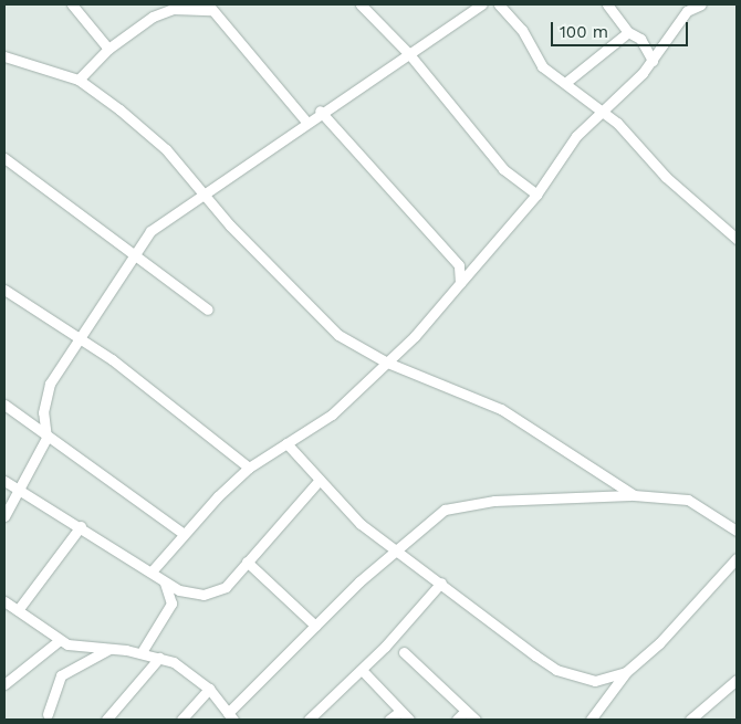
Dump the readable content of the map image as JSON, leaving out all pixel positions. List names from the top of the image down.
{
  "scale_bar": "100 m"
}
